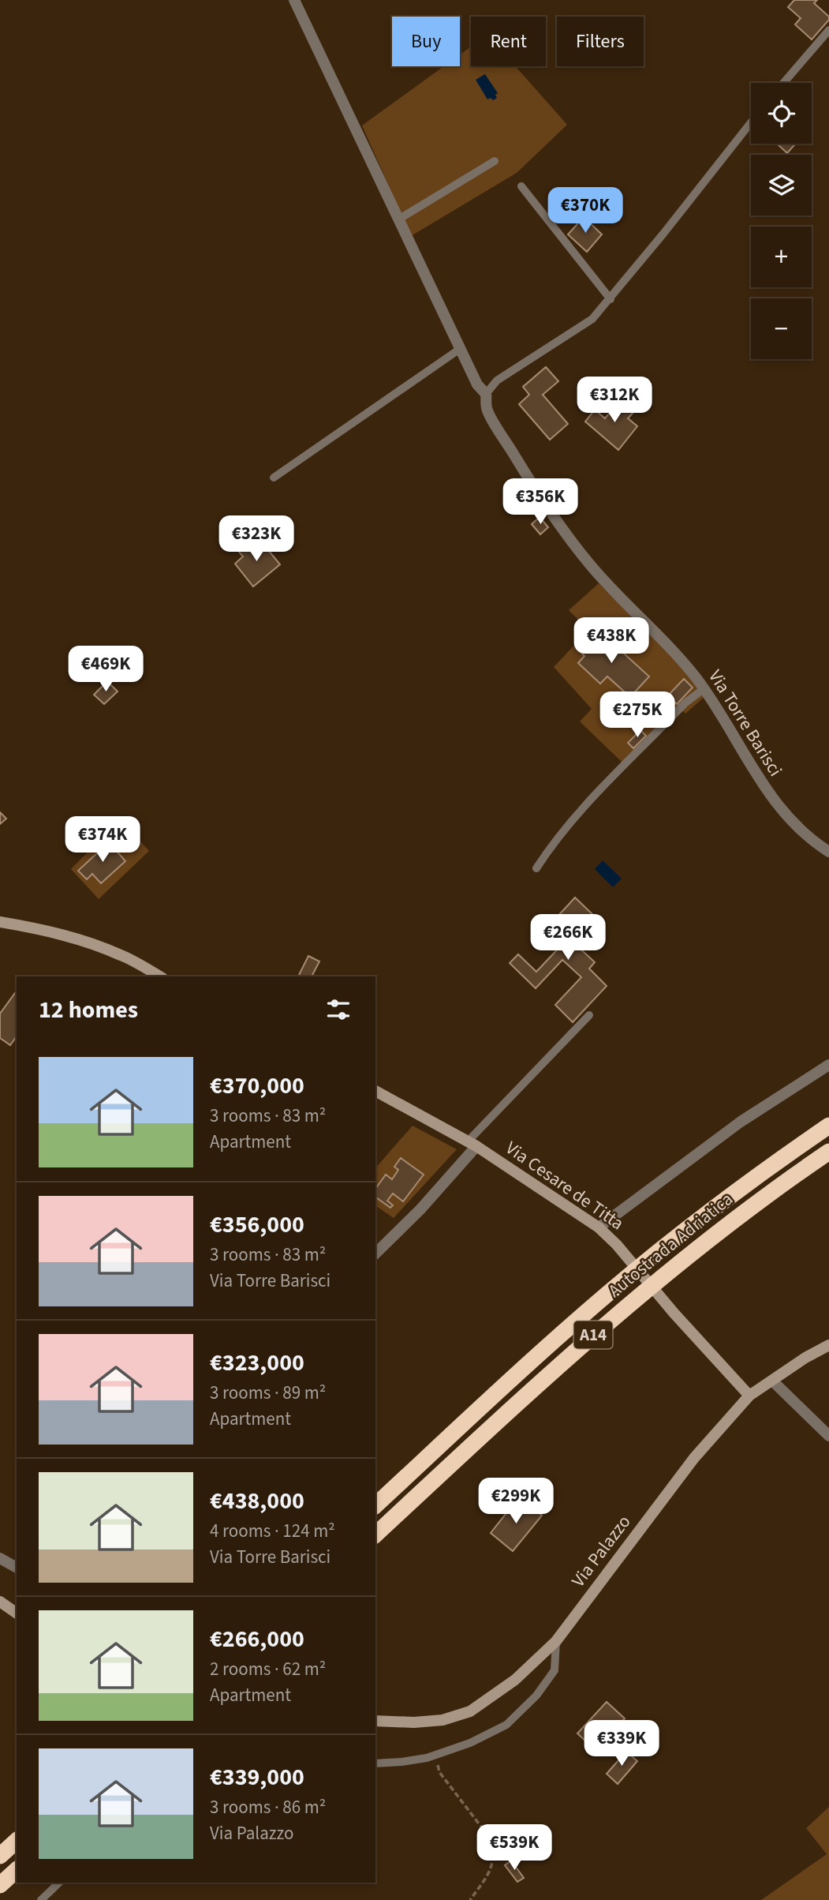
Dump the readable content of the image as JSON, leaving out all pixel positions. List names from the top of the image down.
{
  "streets": {
    "highway": ["Autostrada Adriatica", "A14"],
    "street": ["Via Torre Barisci", "Via Cesare de Titta", "Via Palazzo"]
  },
  "crossings": [
    ["Via Cesare de Titta", "Via Palazzo"]
  ],
  "page": {
    "chip": ["Buy", "Rent", "Filters"],
    "map_buttons": ["+", "−"],
    "price": [
      "€370K",
      "€312K",
      "€356K",
      "€323K",
      "€438K",
      "€469K",
      "€275K",
      "€374K",
      "€266K",
      "€299K",
      "€339K",
      "€539K"
    ],
    "heading": "12 homes",
    "list": [
      {
        "name": "€370,000",
        "note": "3 rooms · 83 m² · Apartment"
      },
      {
        "name": "€356,000",
        "note": "3 rooms · 83 m² · Via Torre Barisci"
      },
      {
        "name": "€323,000",
        "note": "3 rooms · 89 m² · Apartment"
      },
      {
        "name": "€438,000",
        "note": "4 rooms · 124 m² · Via Torre Barisci"
      },
      {
        "name": "€266,000",
        "note": "2 rooms · 62 m² · Apartment"
      },
      {
        "name": "€339,000",
        "note": "3 rooms · 86 m² · Via Palazzo"
      }
    ]
  }
}
